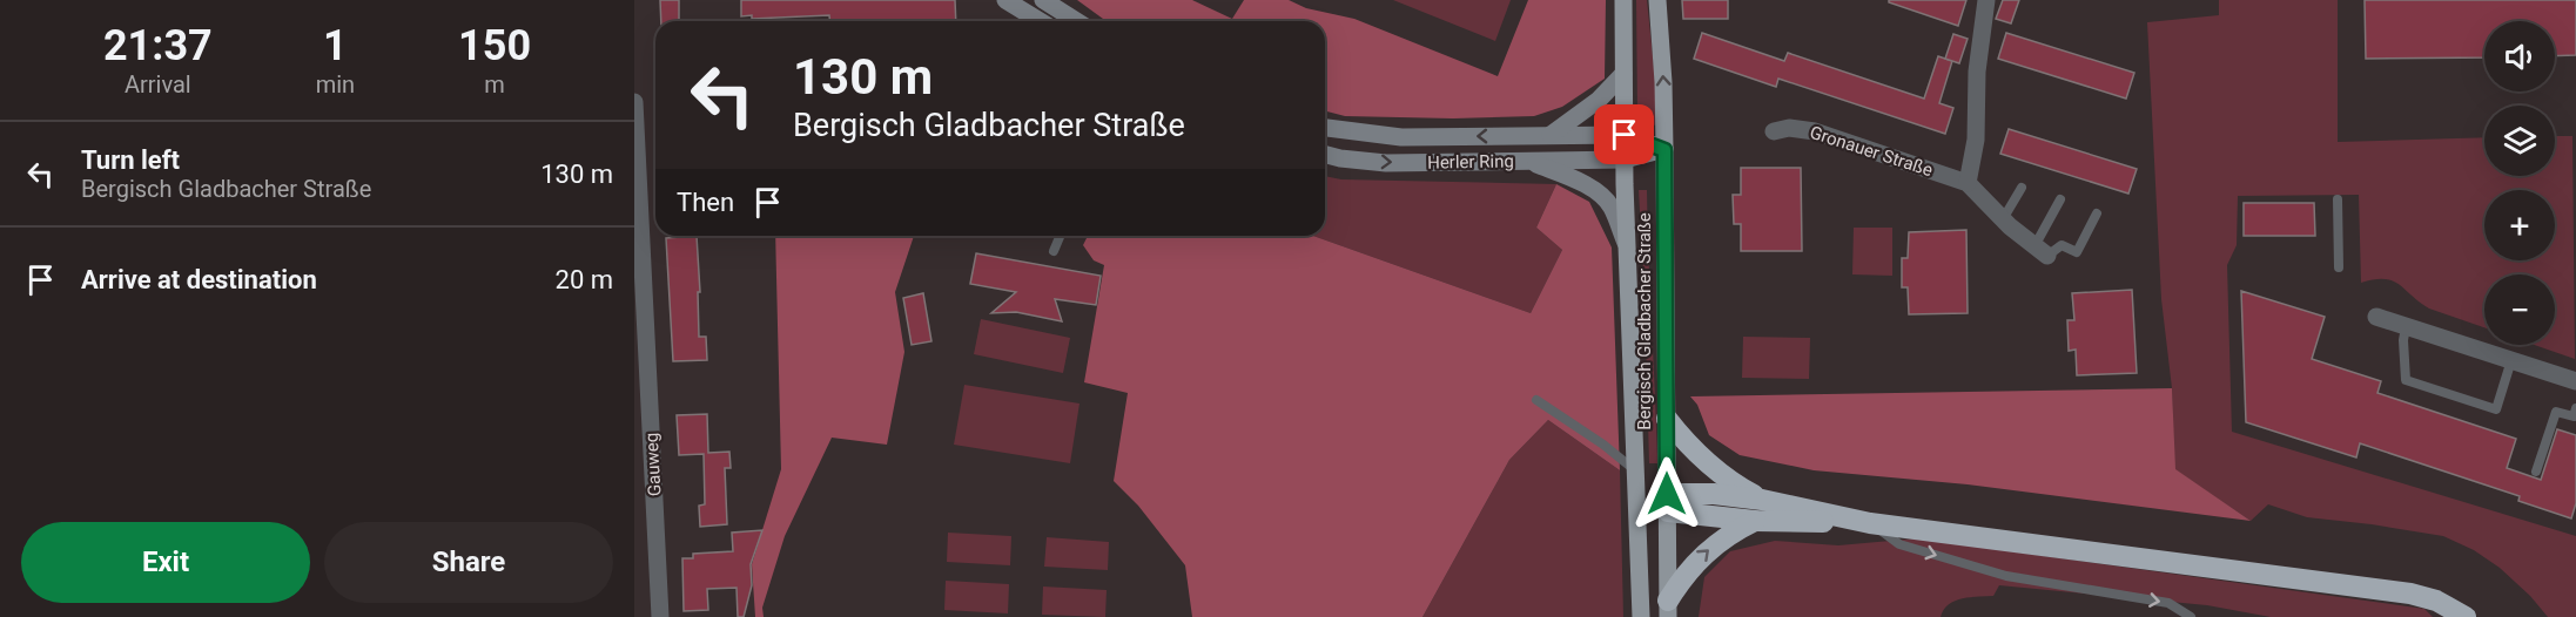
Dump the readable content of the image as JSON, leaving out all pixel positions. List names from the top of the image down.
{
  "streets": {
    "main road": ["Herler Ring", "Bergisch Gladbacher Straße"],
    "street": ["Gronauer Straße", "Gauweg"]
  },
  "crossings": [
    ["Herler Ring", "Bergisch Gladbacher Straße"]
  ],
  "page": {
    "eta": [
      "21:37",
      "Arrival",
      "1",
      "min",
      "150",
      "m"
    ],
    "map_buttons": ["+", "−"],
    "turn": ["130 m", "Bergisch Gladbacher Straße"],
    "list": [
      {
        "name": "Turn left",
        "note": "Bergisch Gladbacher Straße",
        "value": "130 m"
      },
      {
        "name": "Arrive at destination",
        "value": "20 m"
      }
    ],
    "then": "Then",
    "buttons": ["Exit", "Share"]
  }
}
